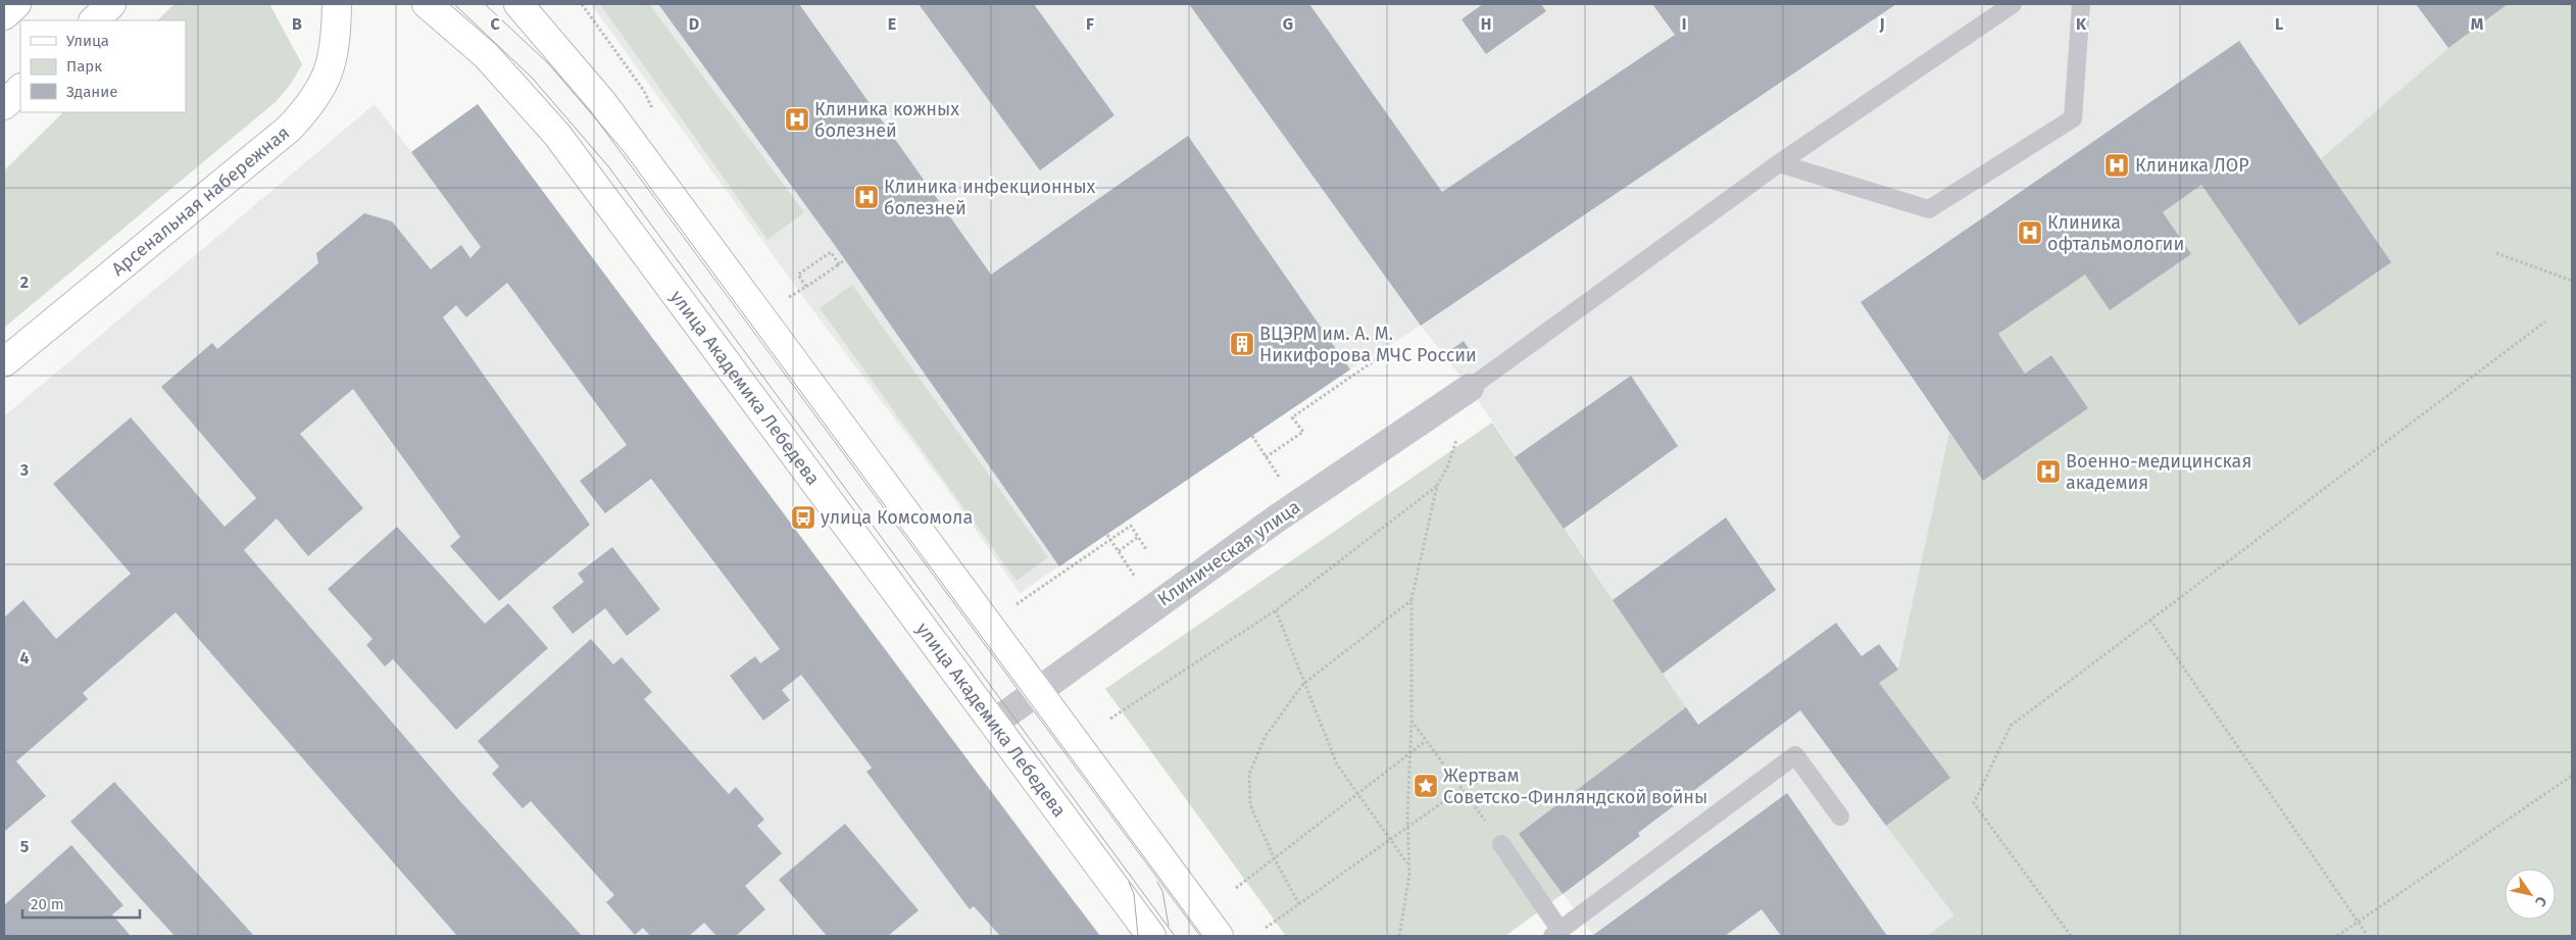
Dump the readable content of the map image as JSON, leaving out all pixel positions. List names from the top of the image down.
{
  "streets": {
    "main road": ["Арсенальная набережная", "улица Академика Лебедева"],
    "street": ["Клиническая улица"]
  },
  "crossings": [
    ["улица Академика Лебедева", "Клиническая улица"]
  ],
  "places": {
    "hospital": [
      "Клиника кожных болезней",
      "Клиника ЛОР",
      "Клиника инфекционных болезней",
      "Клиника офтальмологии",
      "Военно-медицинская академия"
    ],
    "building": ["ВЦЭРМ им. А. М. Никифорова МЧС России"],
    "bus stop": ["улица Комсомола"],
    "place": ["Жертвам Советско-Финляндской войны"]
  },
  "legend": ["Улица", "Парк", "Здание"],
  "scale_bar": "20 m",
  "north": "bottom right",
  "grid": {
    "columns": [
      "B",
      "C",
      "D",
      "E",
      "F",
      "G",
      "H",
      "I",
      "J",
      "K",
      "L",
      "M"
    ],
    "rows": [
      "2",
      "3",
      "4",
      "5"
    ]
  }
}
